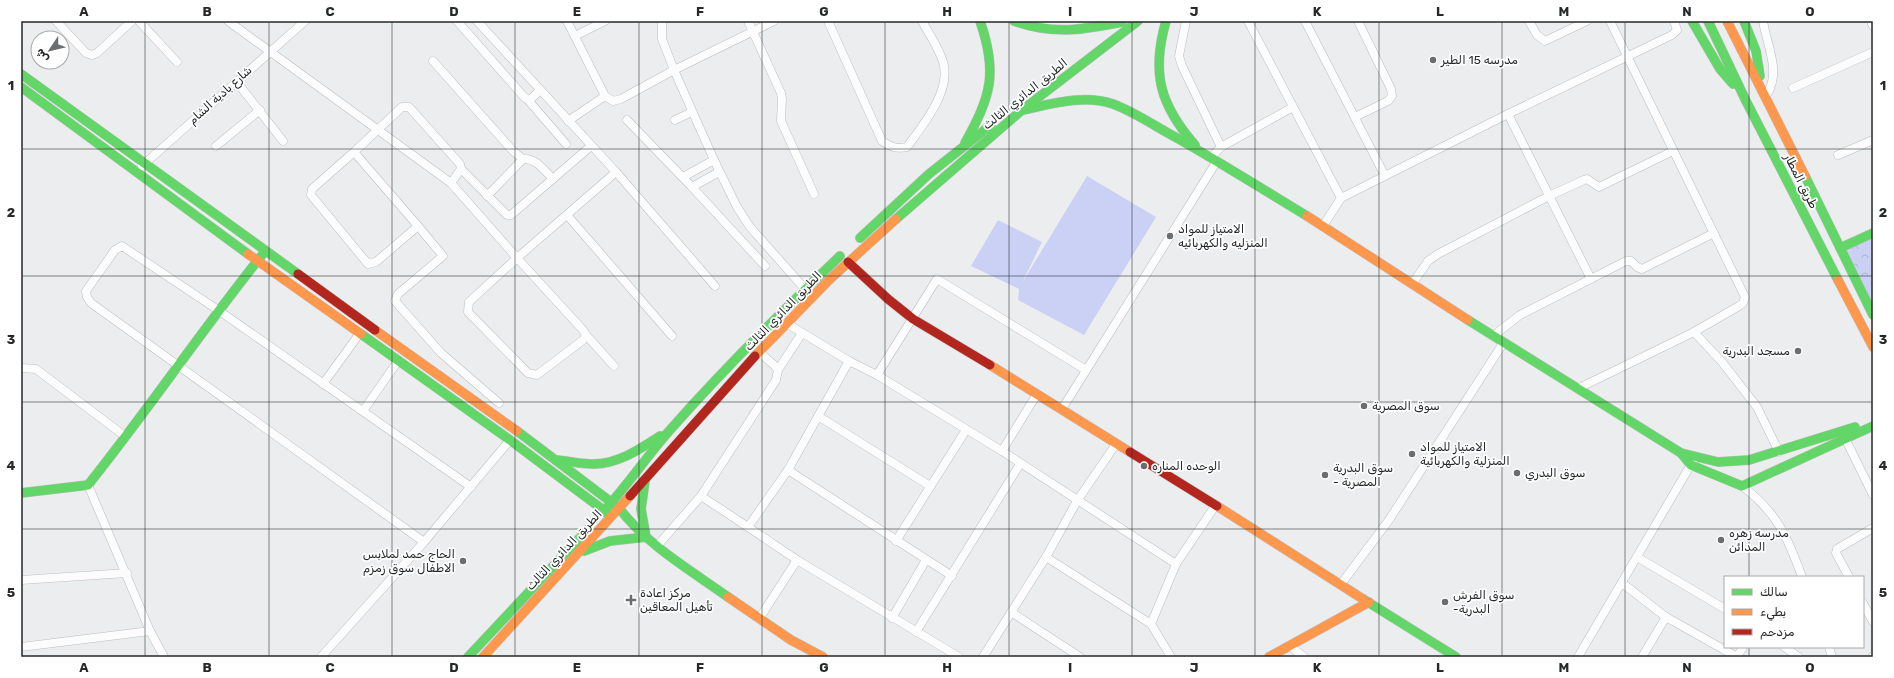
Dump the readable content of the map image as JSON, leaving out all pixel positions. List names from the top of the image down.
{
  "streets": {
    "main road": ["الطريق الدائري الثالث", "طريق المطار"],
    "street": ["شارع بادية الشام"]
  },
  "places": {
    "other": [
      "مدرسه 15 الطير",
      "الامتياز للمواد المنزليه والكهربائيه",
      "مسجد البدرية",
      "سوق المصرية",
      "الامتياز للمواد المنزلية والكهربائية",
      "الوحده المناره",
      "سوق البدري",
      "سوق البدرية - المصرية",
      "مدرسه زهره المدائن",
      "الحاج حمد لملابس الاطفال سوق زمزم",
      "سوق الفرش -البدرية"
    ],
    "health": ["مركز اعادة تأهيل المعاقين"]
  },
  "legend": ["سالك", "بطيء", "مزدحم"],
  "north": "bottom left",
  "grid": {
    "columns": [
      "A",
      "B",
      "C",
      "D",
      "E",
      "F",
      "G",
      "H",
      "I",
      "J",
      "K",
      "L",
      "M",
      "N",
      "O"
    ],
    "rows": [
      "1",
      "2",
      "3",
      "4",
      "5"
    ]
  }
}
